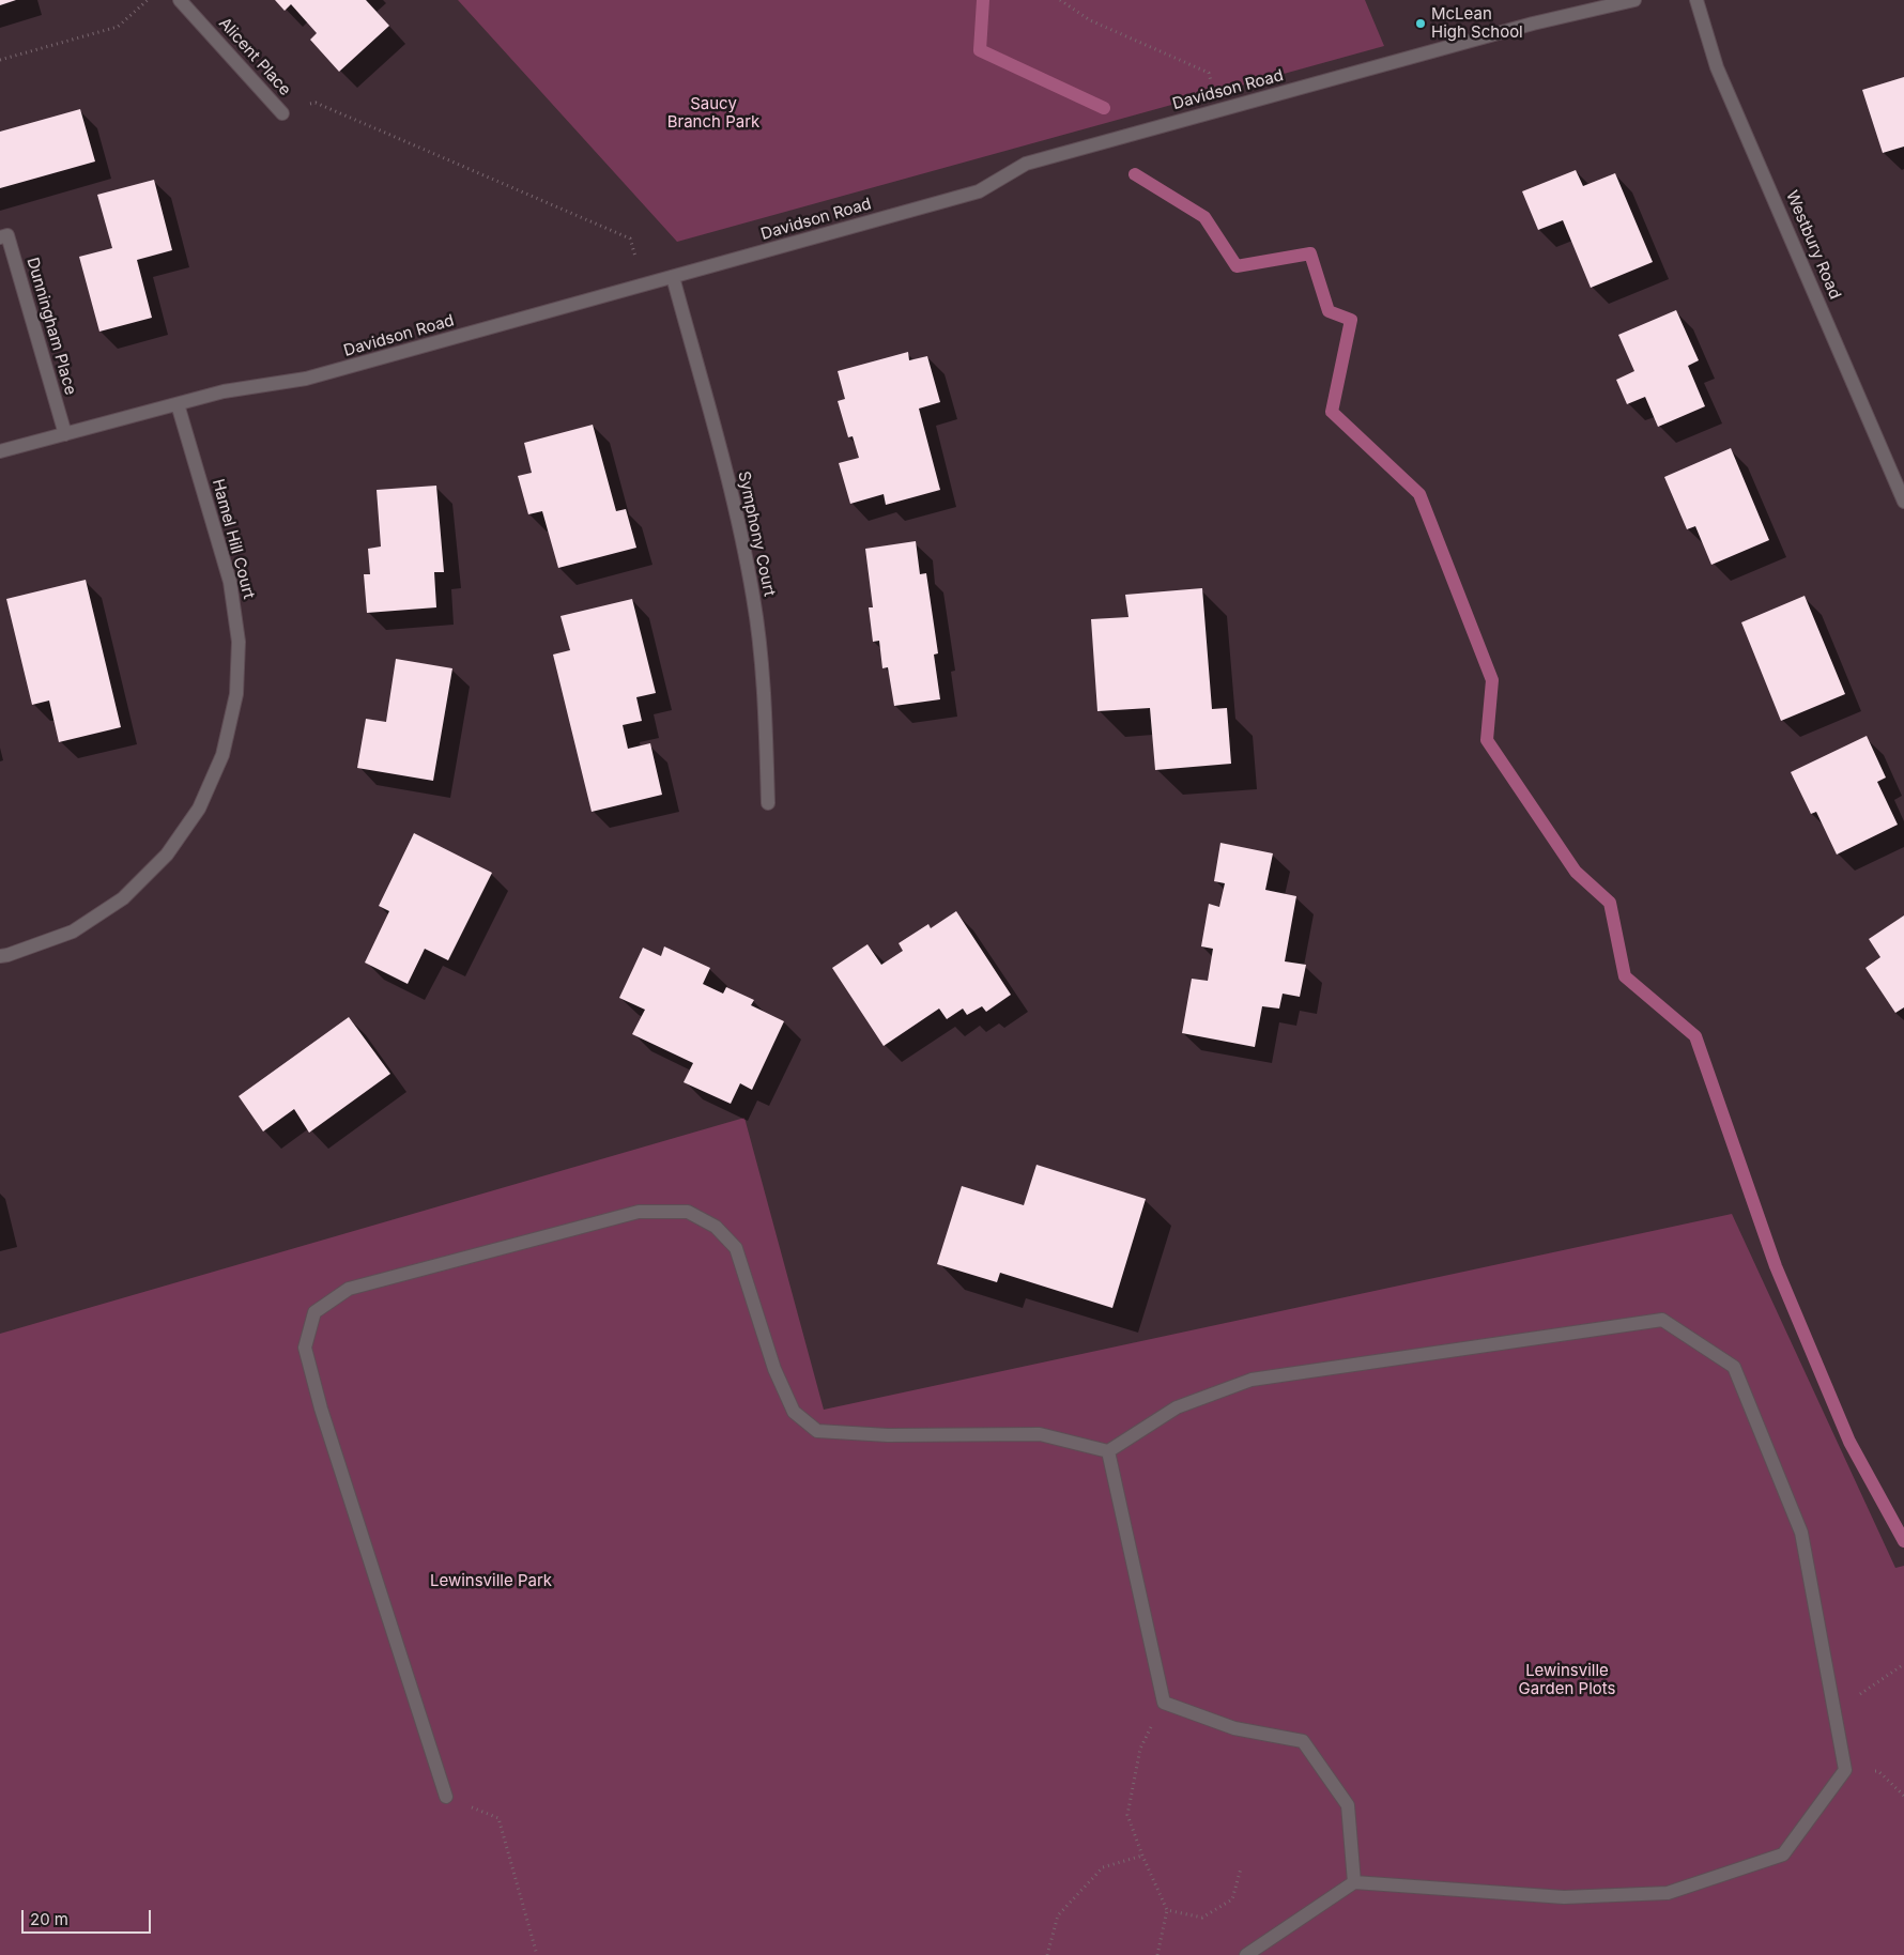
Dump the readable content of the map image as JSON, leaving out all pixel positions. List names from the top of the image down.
{
  "streets": {
    "street": [
      "Alicent Place",
      "Davidson Road",
      "Westbury Road",
      "Dunningham Place",
      "Symphony Court",
      "Hamel Hill Court"
    ]
  },
  "crossings": [
    ["Davidson Road", "Dunningham Place"],
    ["Davidson Road", "Symphony Court"],
    ["Davidson Road", "Hamel Hill Court"]
  ],
  "parks": ["Saucy Branch Park", "Lewinsville Park", "Lewinsville Garden Plots"],
  "places": ["McLean High School"],
  "scale_bar": "20 m"
}
